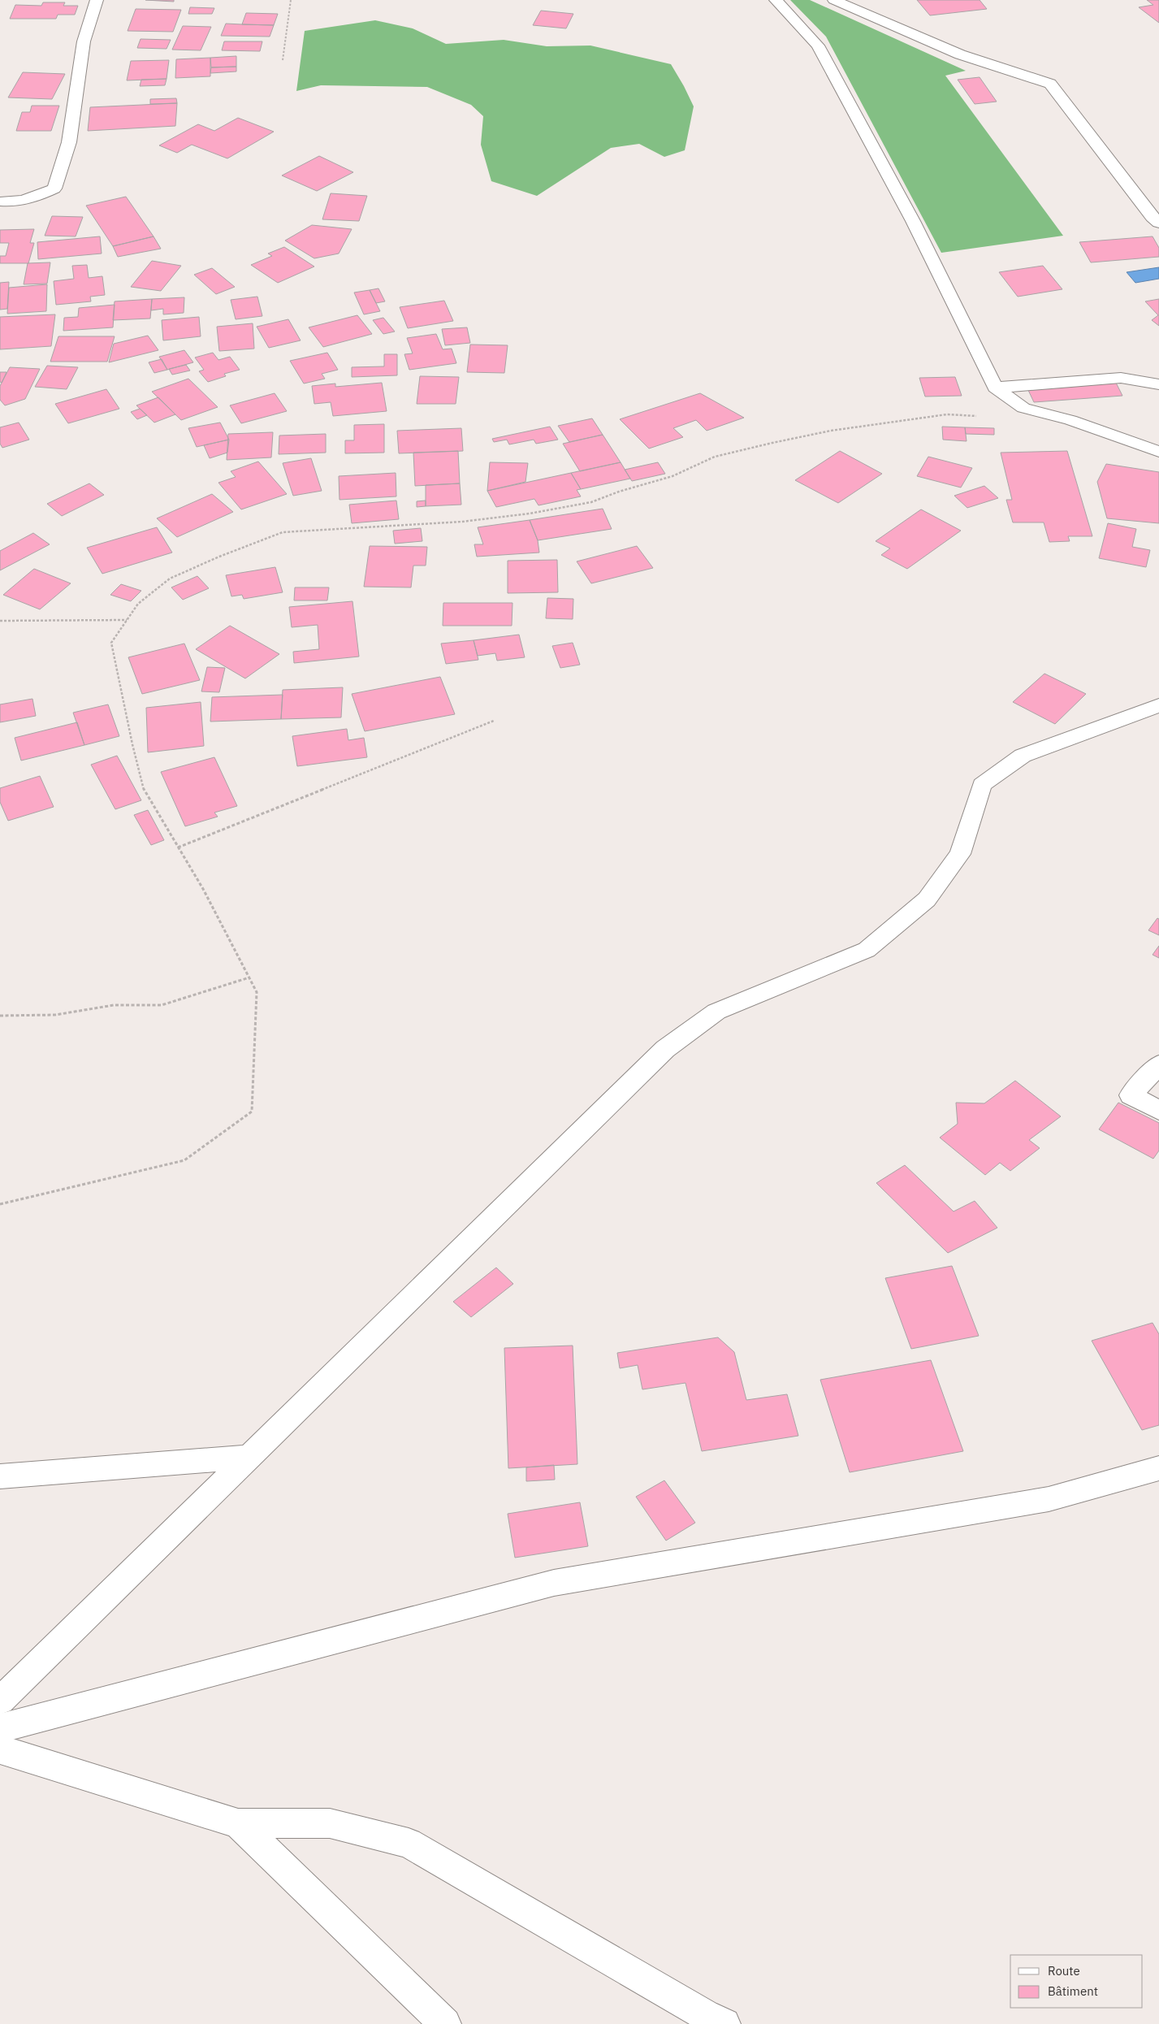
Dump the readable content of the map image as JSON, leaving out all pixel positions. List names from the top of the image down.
{
  "legend": ["Route", "Bâtiment"]
}
